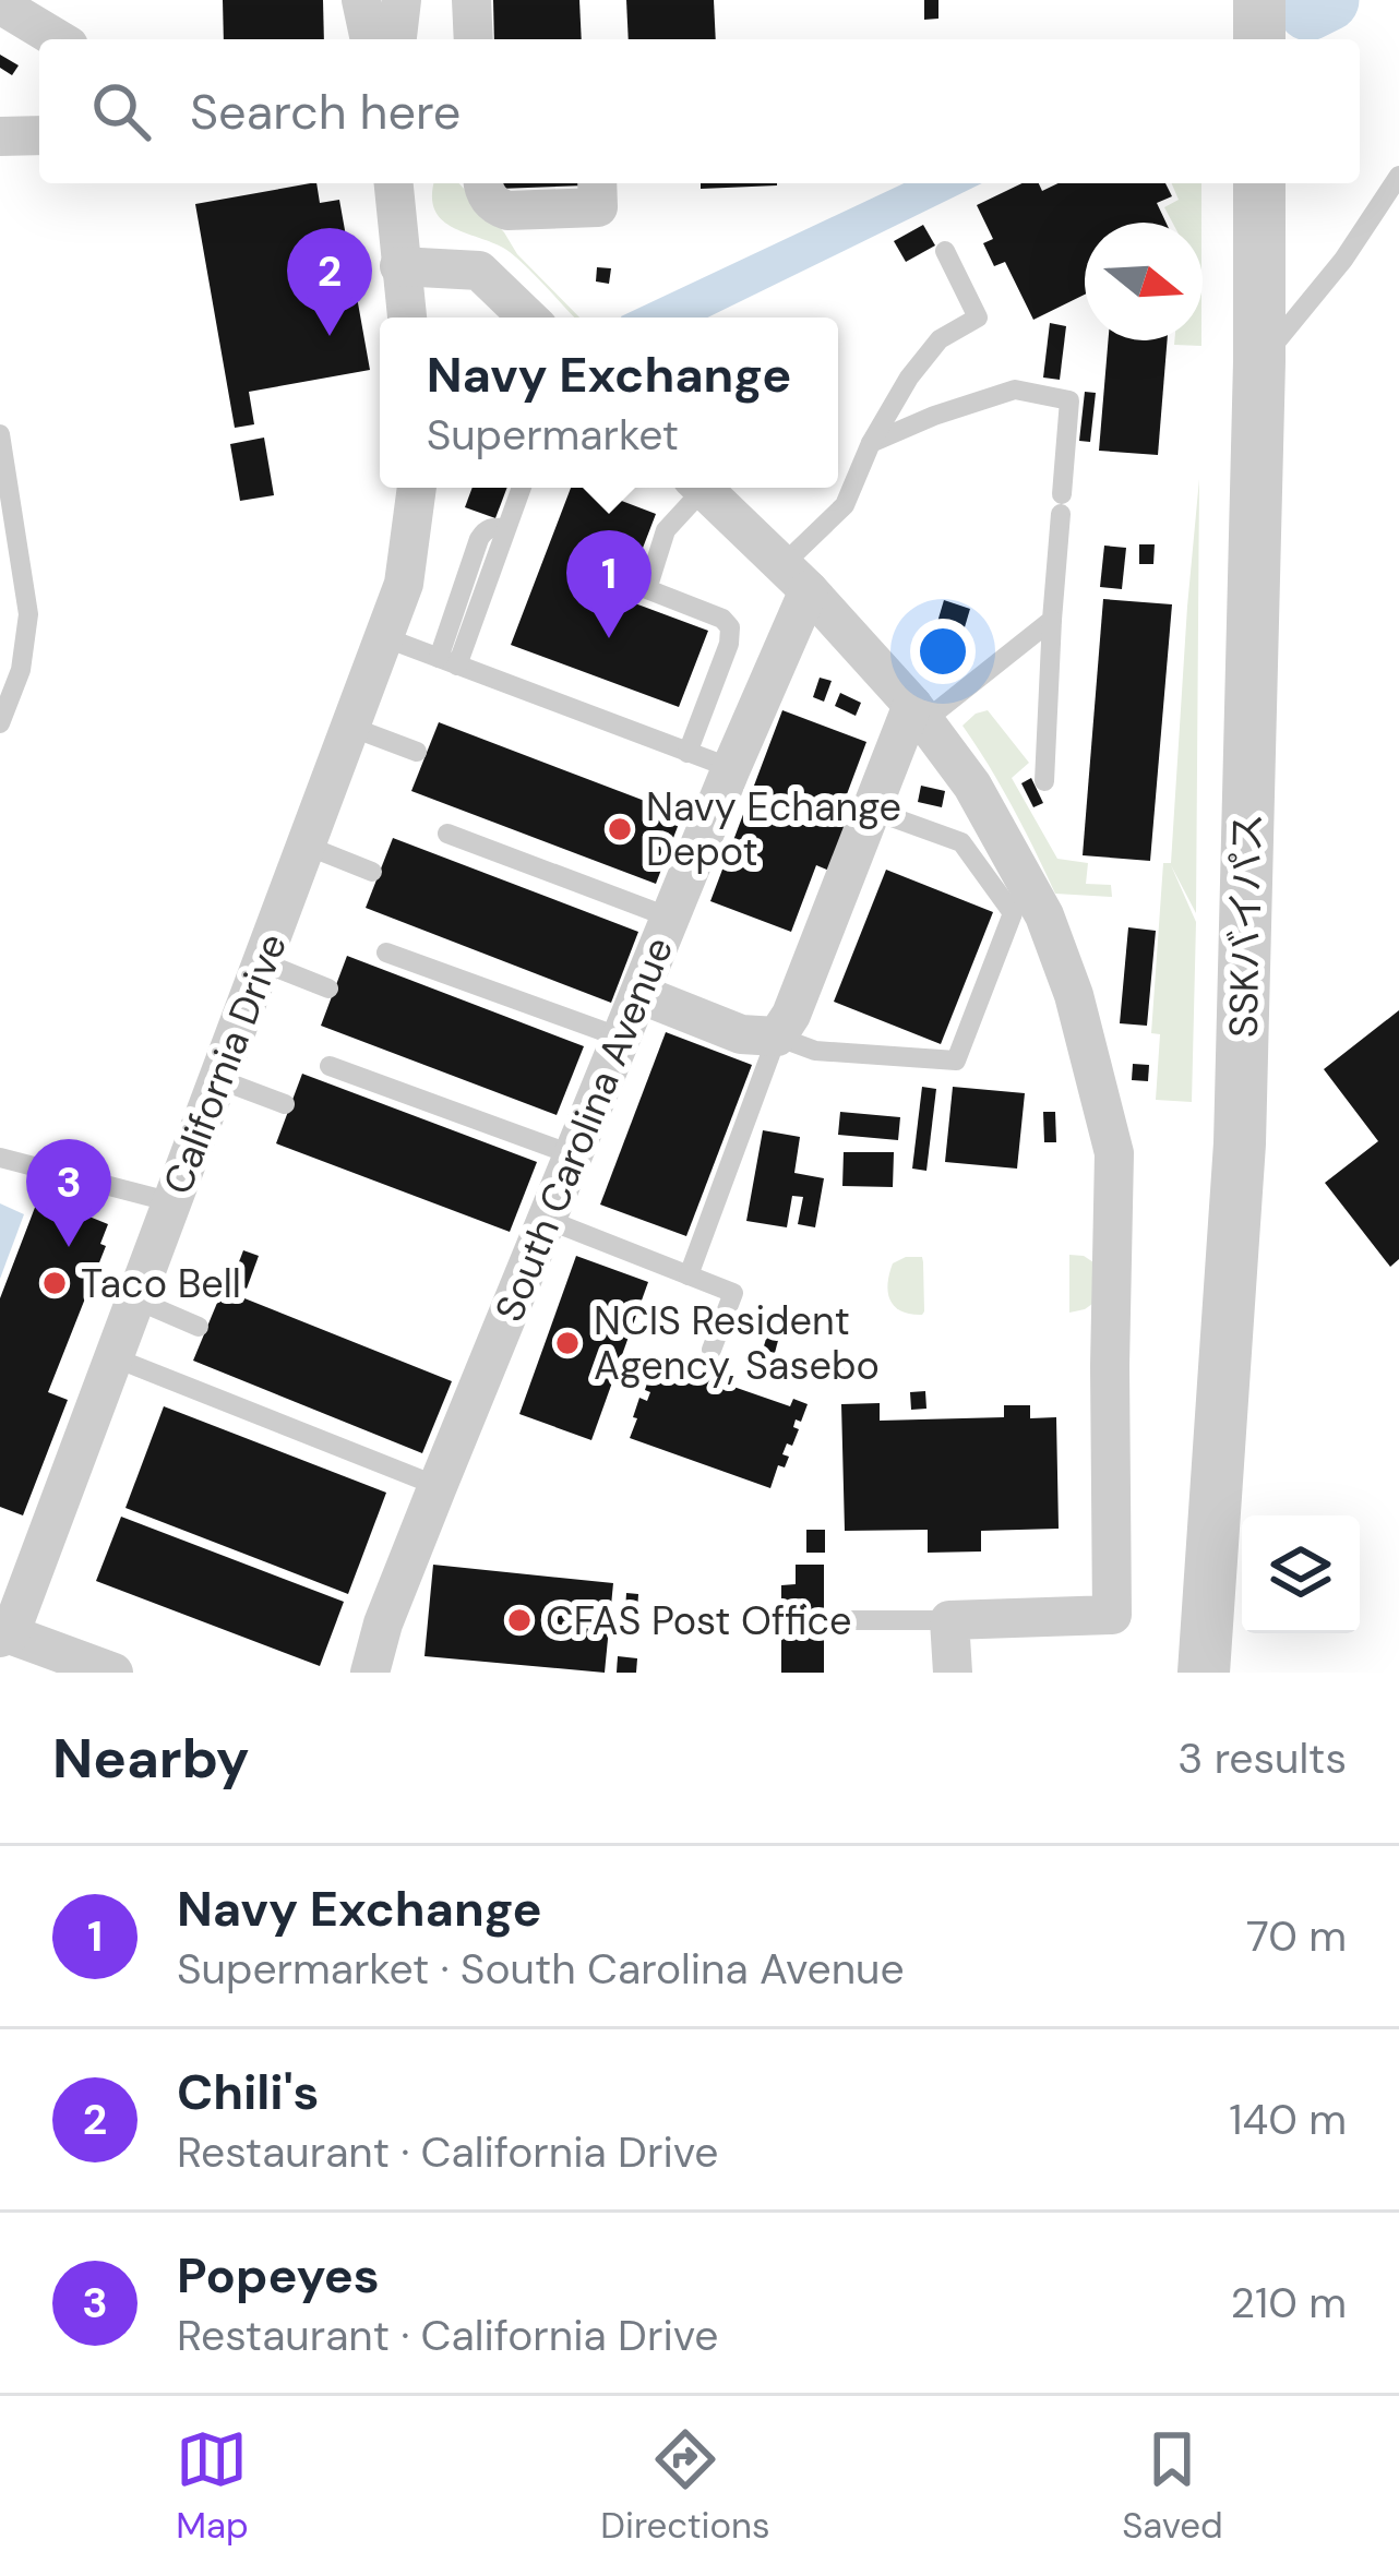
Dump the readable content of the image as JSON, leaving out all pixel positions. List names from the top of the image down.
{
  "streets": {
    "street": ["SSKバイパス", "California Drive", "South Carolina Avenue"]
  },
  "places": [
    "Navy Echange Depot",
    "Taco Bell",
    "NCIS Resident Agency, Sasebo",
    "CFAS Post Office"
  ],
  "north": "right",
  "page": {
    "search": "Search here",
    "pins": ["2", "1", "3"],
    "popup": ["Navy Exchange", "Supermarket"],
    "heading": ["Nearby", "3 results"],
    "list": [
      {
        "mark": "1",
        "name": "Navy Exchange",
        "note": "Supermarket · South Carolina Avenue",
        "value": "70 m"
      },
      {
        "mark": "2",
        "name": "Chili's",
        "note": "Restaurant · California Drive",
        "value": "140 m"
      },
      {
        "mark": "3",
        "name": "Popeyes",
        "note": "Restaurant · California Drive",
        "value": "210 m"
      }
    ],
    "nav": ["Map", "Directions", "Saved"]
  }
}
